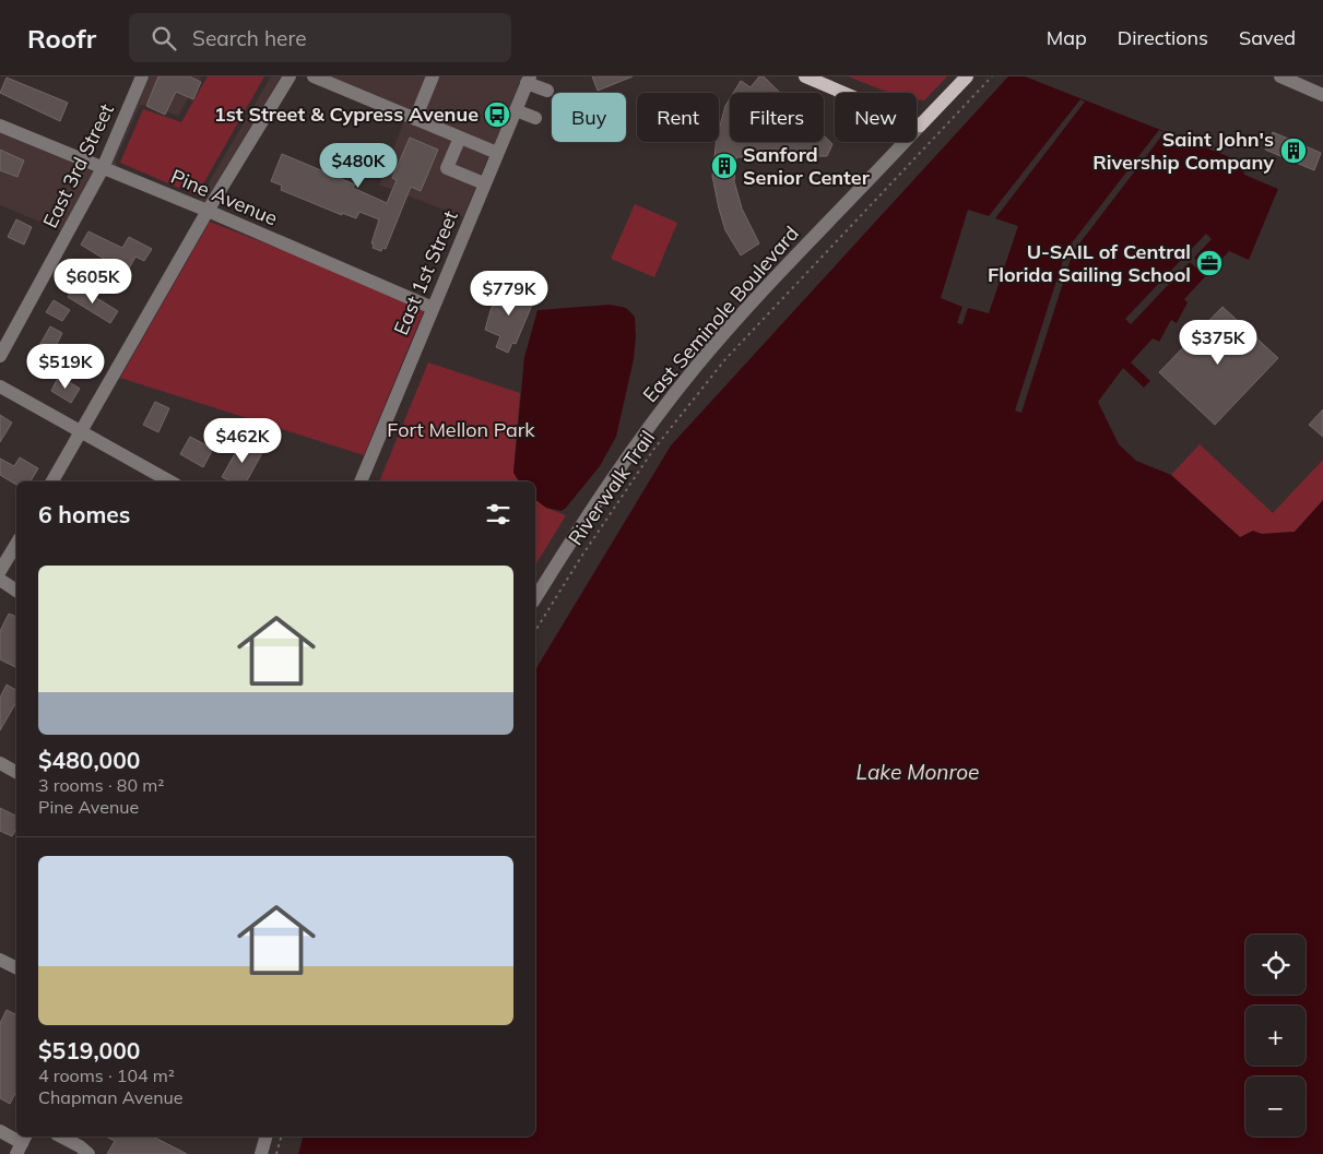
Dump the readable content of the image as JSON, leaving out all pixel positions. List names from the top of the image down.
{
  "streets": {
    "main road": ["East Seminole Boulevard"],
    "street": ["East 3rd Street", "Pine Avenue", "East 1st Street"],
    "path": ["Riverwalk Trail"]
  },
  "crossings": [
    ["East 3rd Street", "Pine Avenue"],
    ["Pine Avenue", "East 1st Street"]
  ],
  "water": ["Lake Monroe"],
  "parks": ["Fort Mellon Park"],
  "places": {
    "bus stop": ["1st Street & Cypress Avenue"],
    "building": ["Saint John's Rivership Company", "Sanford Senior Center"],
    "office": ["U-SAIL of Central Florida Sailing School"]
  },
  "page": {
    "header": "Roofr",
    "search": "Search here",
    "nav": ["Map", "Directions", "Saved"],
    "chip": [
      "Buy",
      "Rent",
      "Filters",
      "New"
    ],
    "price": [
      "$480K",
      "$605K",
      "$779K",
      "$375K",
      "$519K",
      "$462K"
    ],
    "heading": "6 homes",
    "list": [
      {
        "name": "$480,000",
        "note": "3 rooms · 80 m² · Pine Avenue"
      },
      {
        "name": "$519,000",
        "note": "4 rooms · 104 m² · Chapman Avenue"
      }
    ],
    "map_buttons": ["+", "−"]
  }
}
